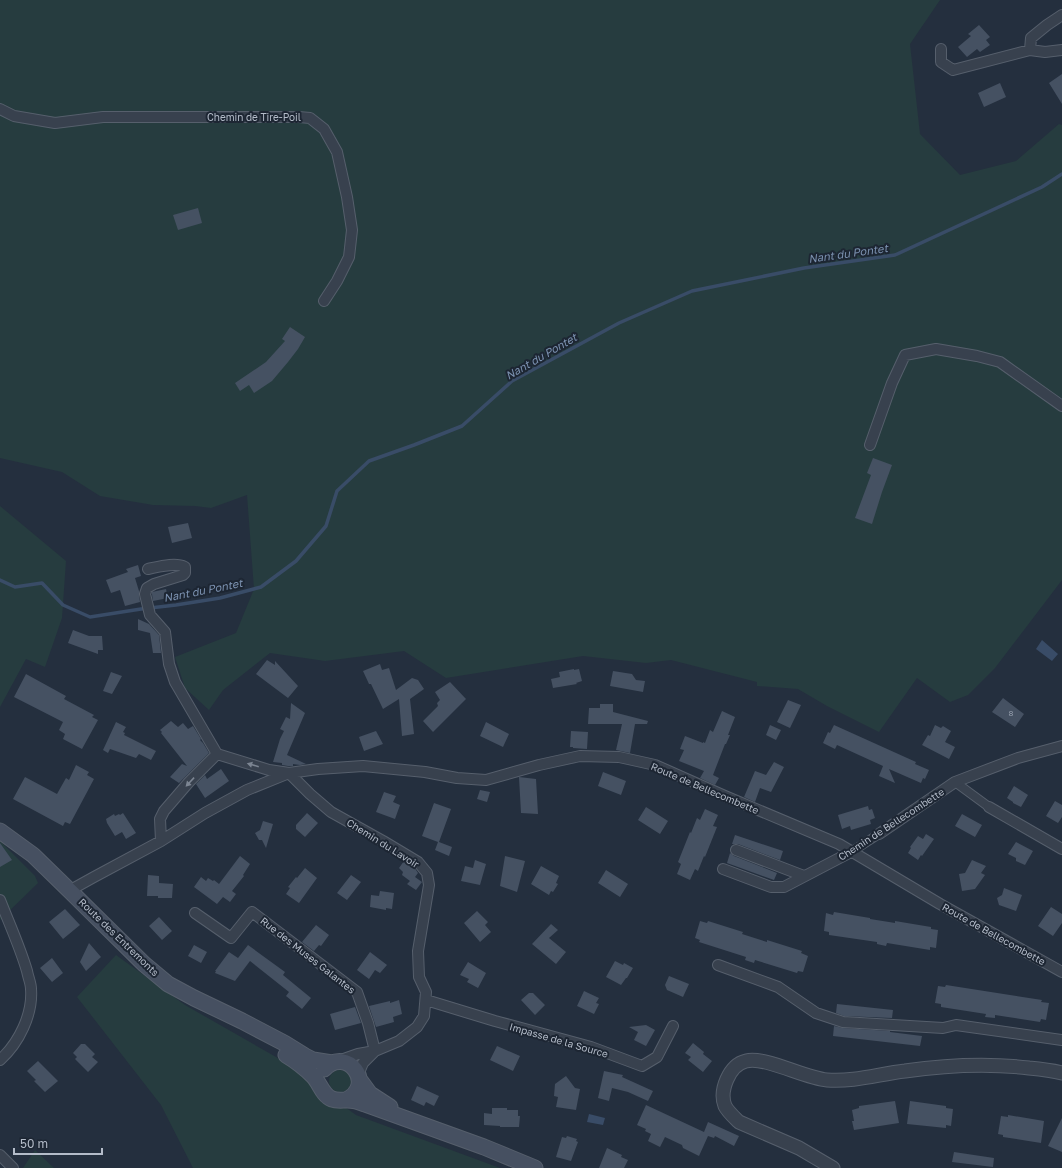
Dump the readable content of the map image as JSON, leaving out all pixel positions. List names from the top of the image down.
{
  "streets": {
    "main road": ["Route des Entremonts"],
    "street": [
      "Chemin de Tire-Poil",
      "Route de Bellecombette",
      "Chemin de Bellecombette",
      "Chemin du Lavoir",
      "Rue des Muses Galantes",
      "Impasse de la Source"
    ]
  },
  "crossings": [
    ["Route de Bellecombette", "Chemin de Bellecombette"],
    ["Route de Bellecombette", "Chemin du Lavoir"],
    ["Route de Bellecombette", "Route des Entremonts"],
    ["Chemin du Lavoir", "Route des Entremonts"],
    ["Chemin du Lavoir", "Rue des Muses Galantes"],
    ["Chemin du Lavoir", "Impasse de la Source"]
  ],
  "water": ["Nant du Pontet"],
  "house_numbers": ["8"],
  "scale_bar": "50 m"
}
